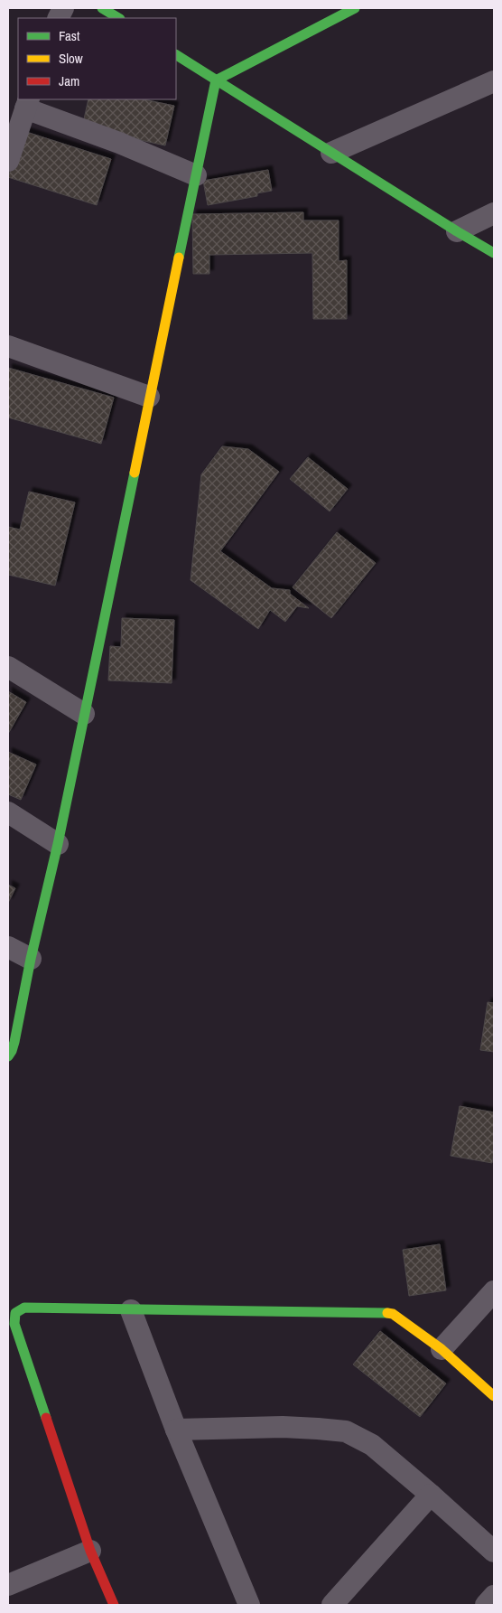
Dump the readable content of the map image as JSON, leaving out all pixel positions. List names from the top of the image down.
{
  "legend": ["Fast", "Slow", "Jam"]
}
